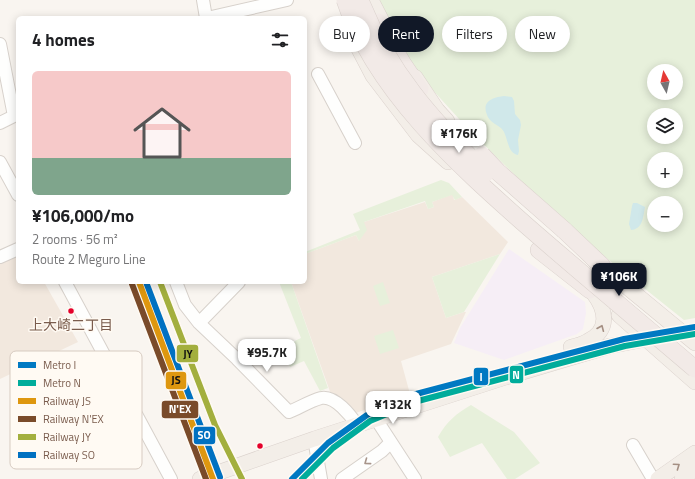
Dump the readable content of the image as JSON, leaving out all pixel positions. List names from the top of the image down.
{
  "places": ["上大崎二丁目"],
  "lines": [
    "rail line JS",
    "rail line N'EX",
    "rail line JY",
    "rail line SO",
    "metro line I",
    "metro line N"
  ],
  "legend": [
    "Metro I",
    "Metro N",
    "Railway JS",
    "Railway N'EX",
    "Railway JY",
    "Railway SO"
  ],
  "north": "top",
  "page": {
    "chip": [
      "Buy",
      "Rent",
      "Filters",
      "New"
    ],
    "heading": "4 homes",
    "map_buttons": ["+", "−"],
    "list": [
      {
        "name": "¥106,000/mo",
        "note": "2 rooms · 56 m² · Route 2 Meguro Line"
      }
    ],
    "price": [
      "¥176K",
      "¥106K",
      "¥95.7K",
      "¥132K"
    ]
  }
}
